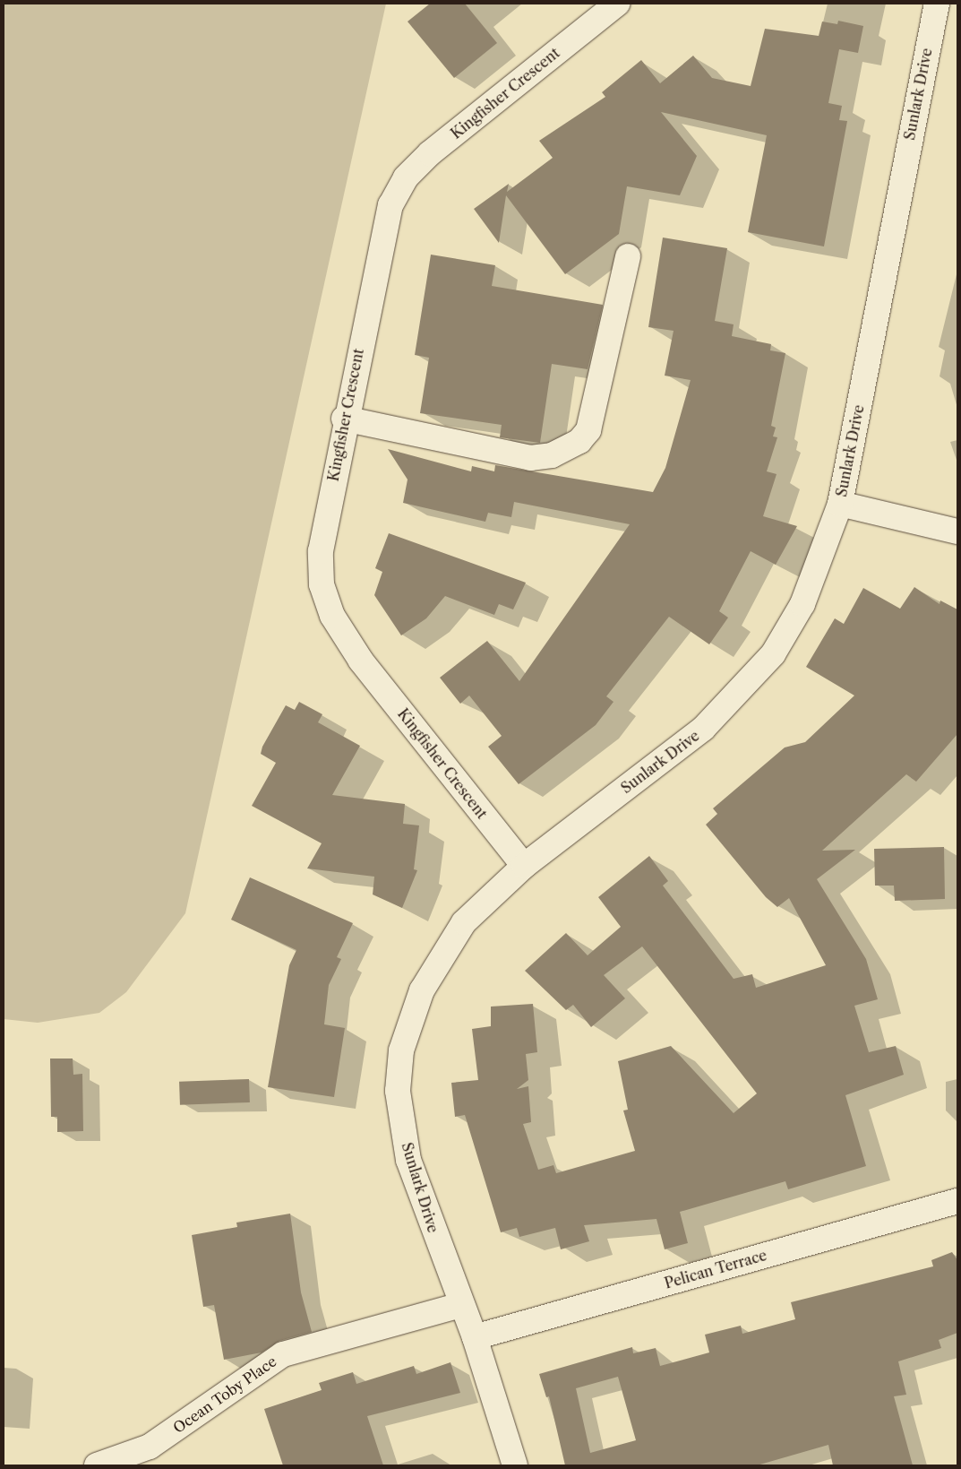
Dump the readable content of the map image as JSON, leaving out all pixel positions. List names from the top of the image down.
{
  "streets": {
    "street": [
      "Kingfisher Crescent",
      "Sunlark Drive",
      "Pelican Terrace",
      "Ocean Toby Place"
    ]
  },
  "crossings": [
    ["Kingfisher Crescent", "Sunlark Drive"],
    ["Sunlark Drive", "Pelican Terrace"],
    ["Sunlark Drive", "Ocean Toby Place"]
  ]
}
